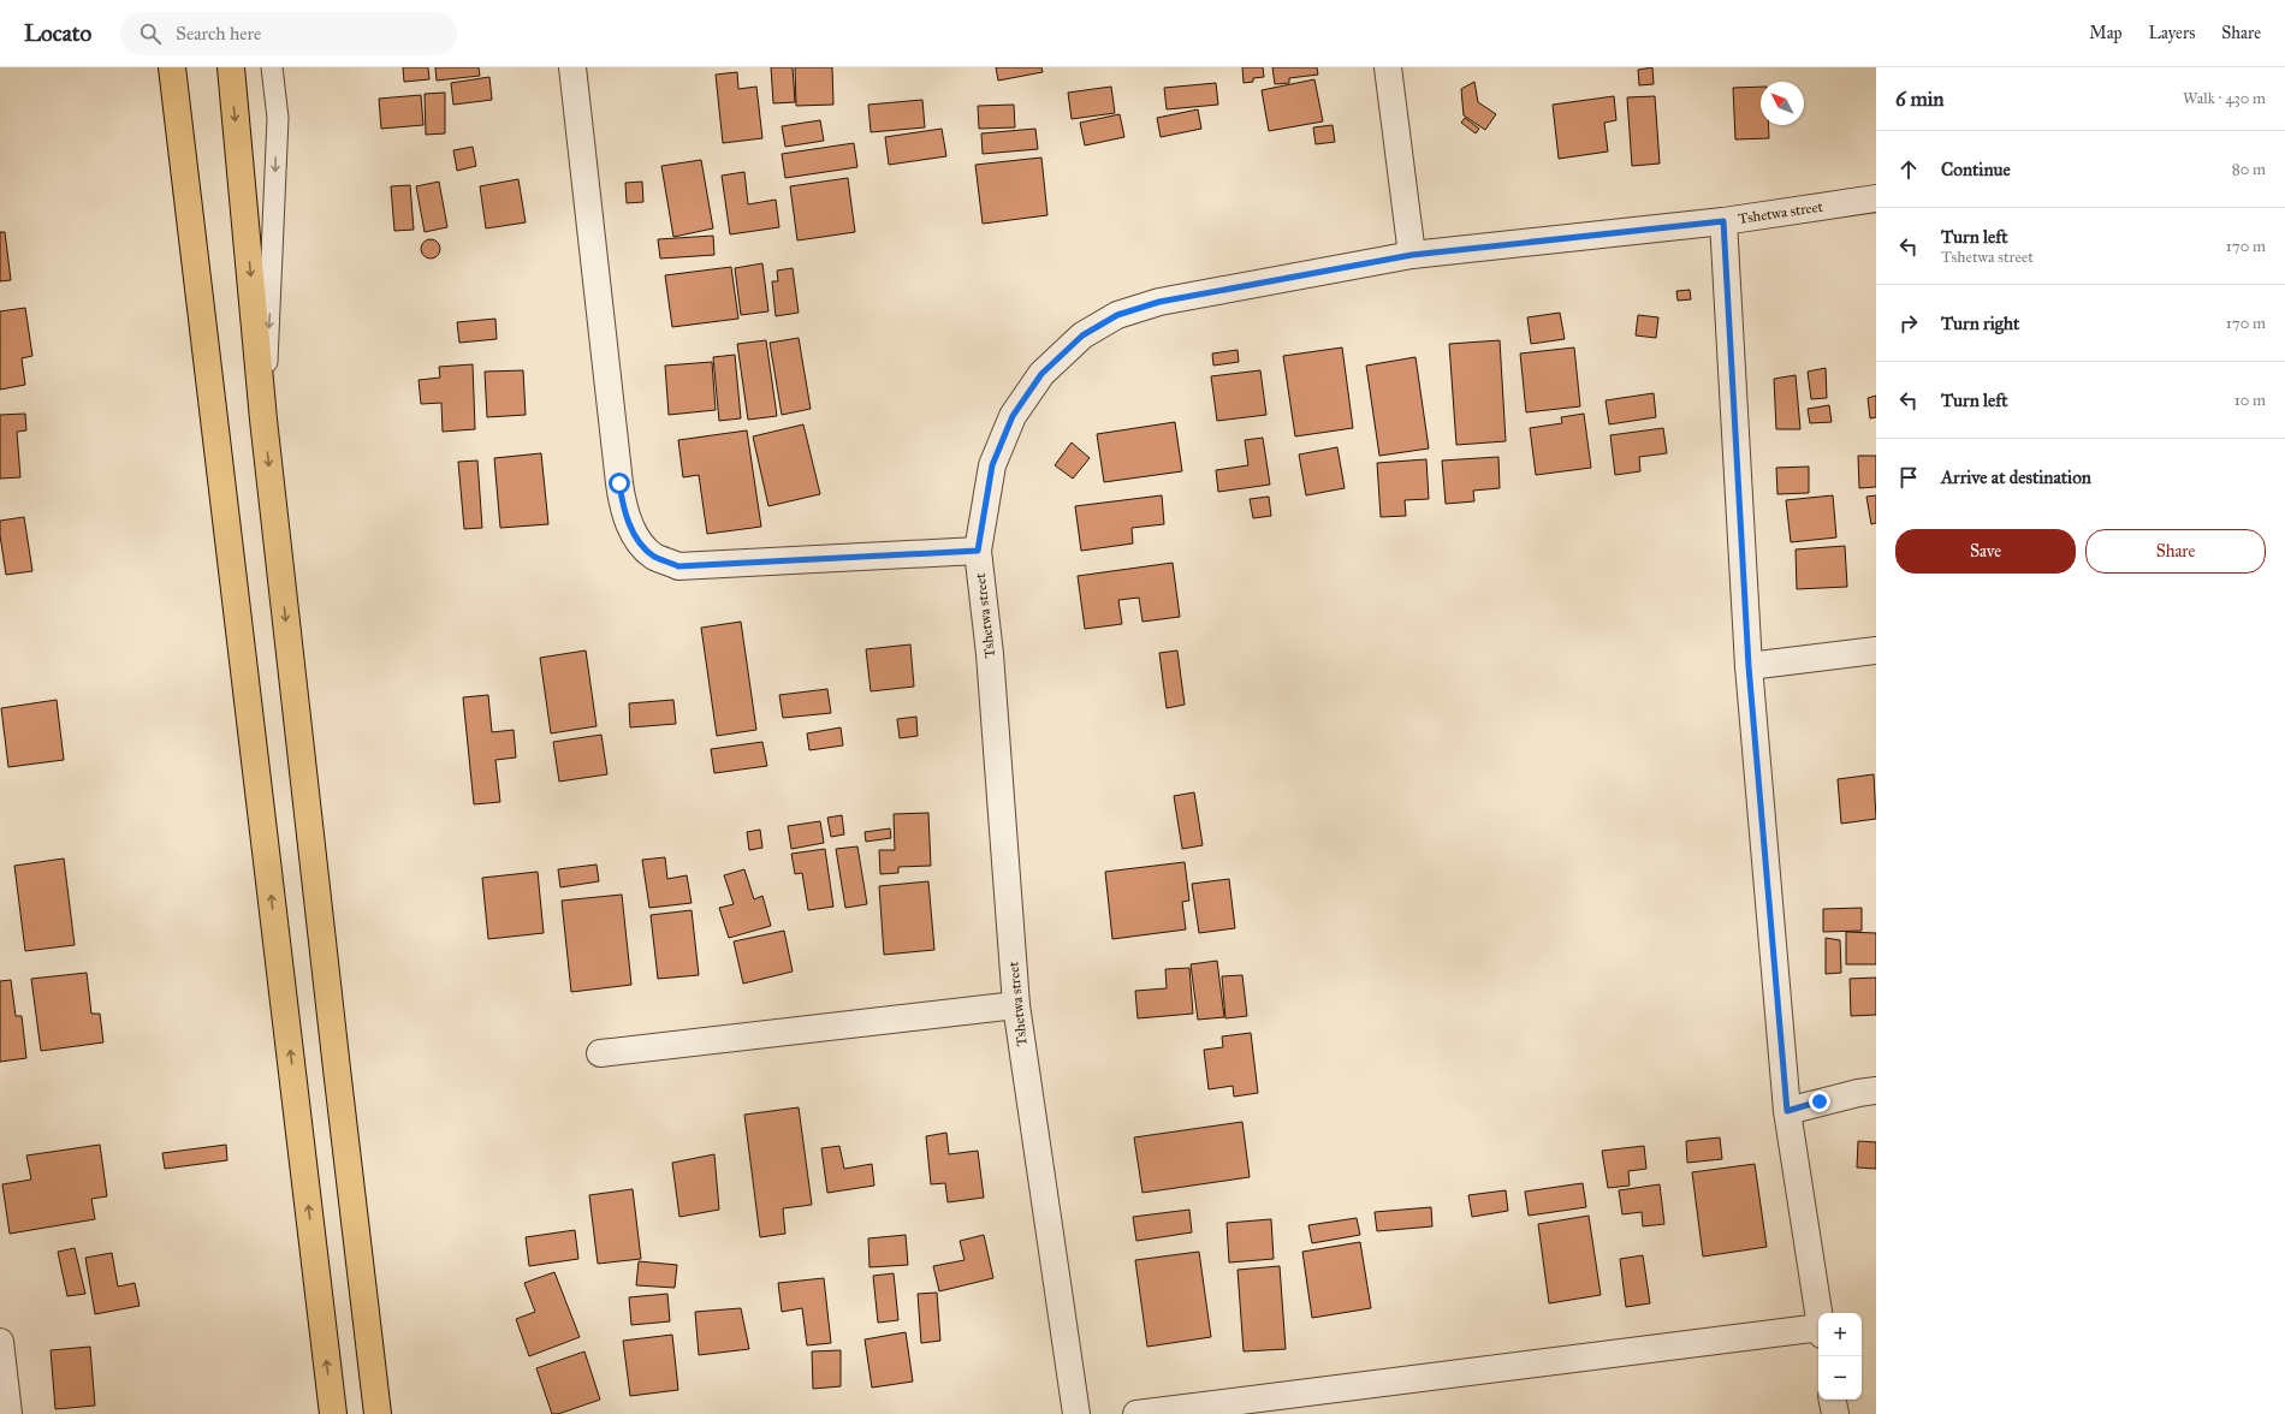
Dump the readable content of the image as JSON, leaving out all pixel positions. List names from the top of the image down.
{
  "streets": {
    "street": ["Tshetwa street"]
  },
  "north": "top left",
  "page": {
    "header": "Locato",
    "search": "Search here",
    "nav": ["Map", "Layers", "Share"],
    "heading": ["6 min", "Walk · 430 m"],
    "list": [
      ["Continue", "80 m"],
      ["Turn left", "Tshetwa street", "170 m"],
      ["Turn right", "170 m"],
      ["Turn left", "10 m"],
      "Arrive at destination"
    ],
    "buttons": ["Save", "Share"],
    "map_buttons": ["+", "−"]
  }
}
